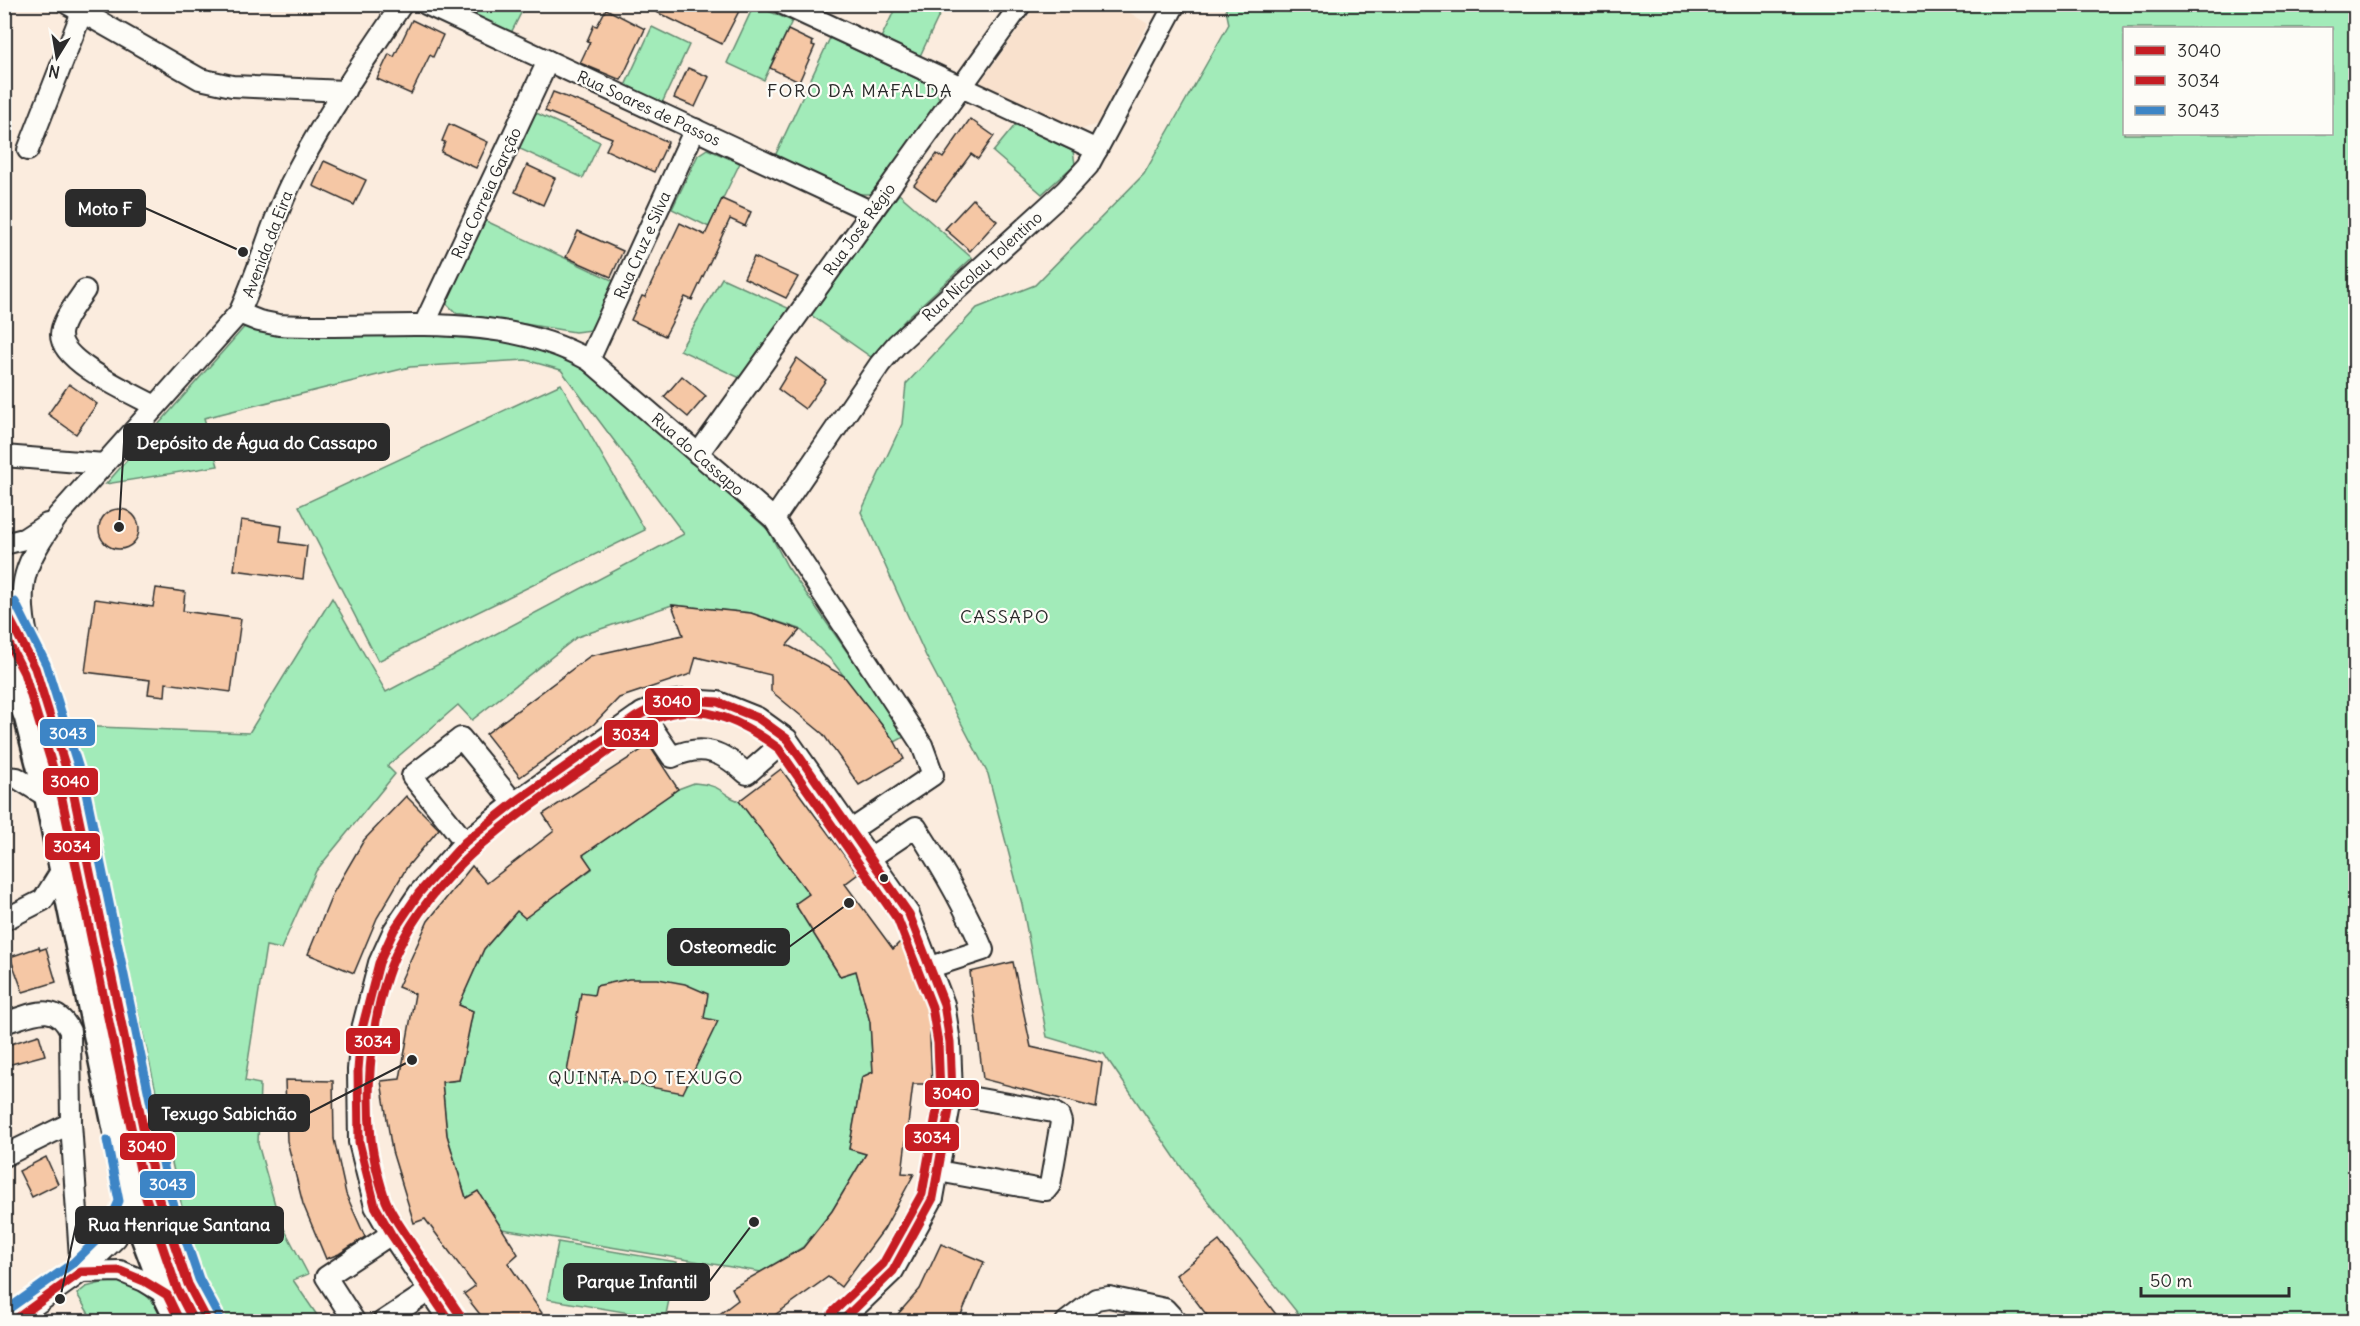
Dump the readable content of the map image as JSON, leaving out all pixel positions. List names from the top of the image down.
{
  "streets": {
    "street": [
      "Rua Soares de Passos",
      "Rua Correia Garção",
      "Rua José Régio",
      "Avenida da Eira",
      "Rua Cruz e Silva",
      "Rua Nicolau Tolentino",
      "Rua do Cassapo"
    ]
  },
  "crossings": [
    ["Rua Soares de Passos", "Rua Correia Garção"],
    ["Rua Soares de Passos", "Rua José Régio"],
    ["Rua Soares de Passos", "Rua Cruz e Silva"],
    ["Rua Correia Garção", "Rua do Cassapo"],
    ["Rua José Régio", "Rua do Cassapo"],
    ["Avenida da Eira", "Rua do Cassapo"],
    ["Rua Cruz e Silva", "Rua do Cassapo"],
    ["Rua Nicolau Tolentino", "Rua do Cassapo"]
  ],
  "districts": ["FORO DA MAFALDA", "CASSAPO", "QUINTA DO TEXUGO"],
  "places": [
    "Moto F",
    "Depósito de Água do Cassapo",
    "Osteomedic",
    "Texugo Sabichão",
    "Parque Infantil",
    "Rua Henrique Santana"
  ],
  "lines": ["transit line 3043", "transit line 3040", "transit line 3034"],
  "legend": ["3040", "3034", "3043"],
  "scale_bar": "50 m",
  "north": "bottom"
}
